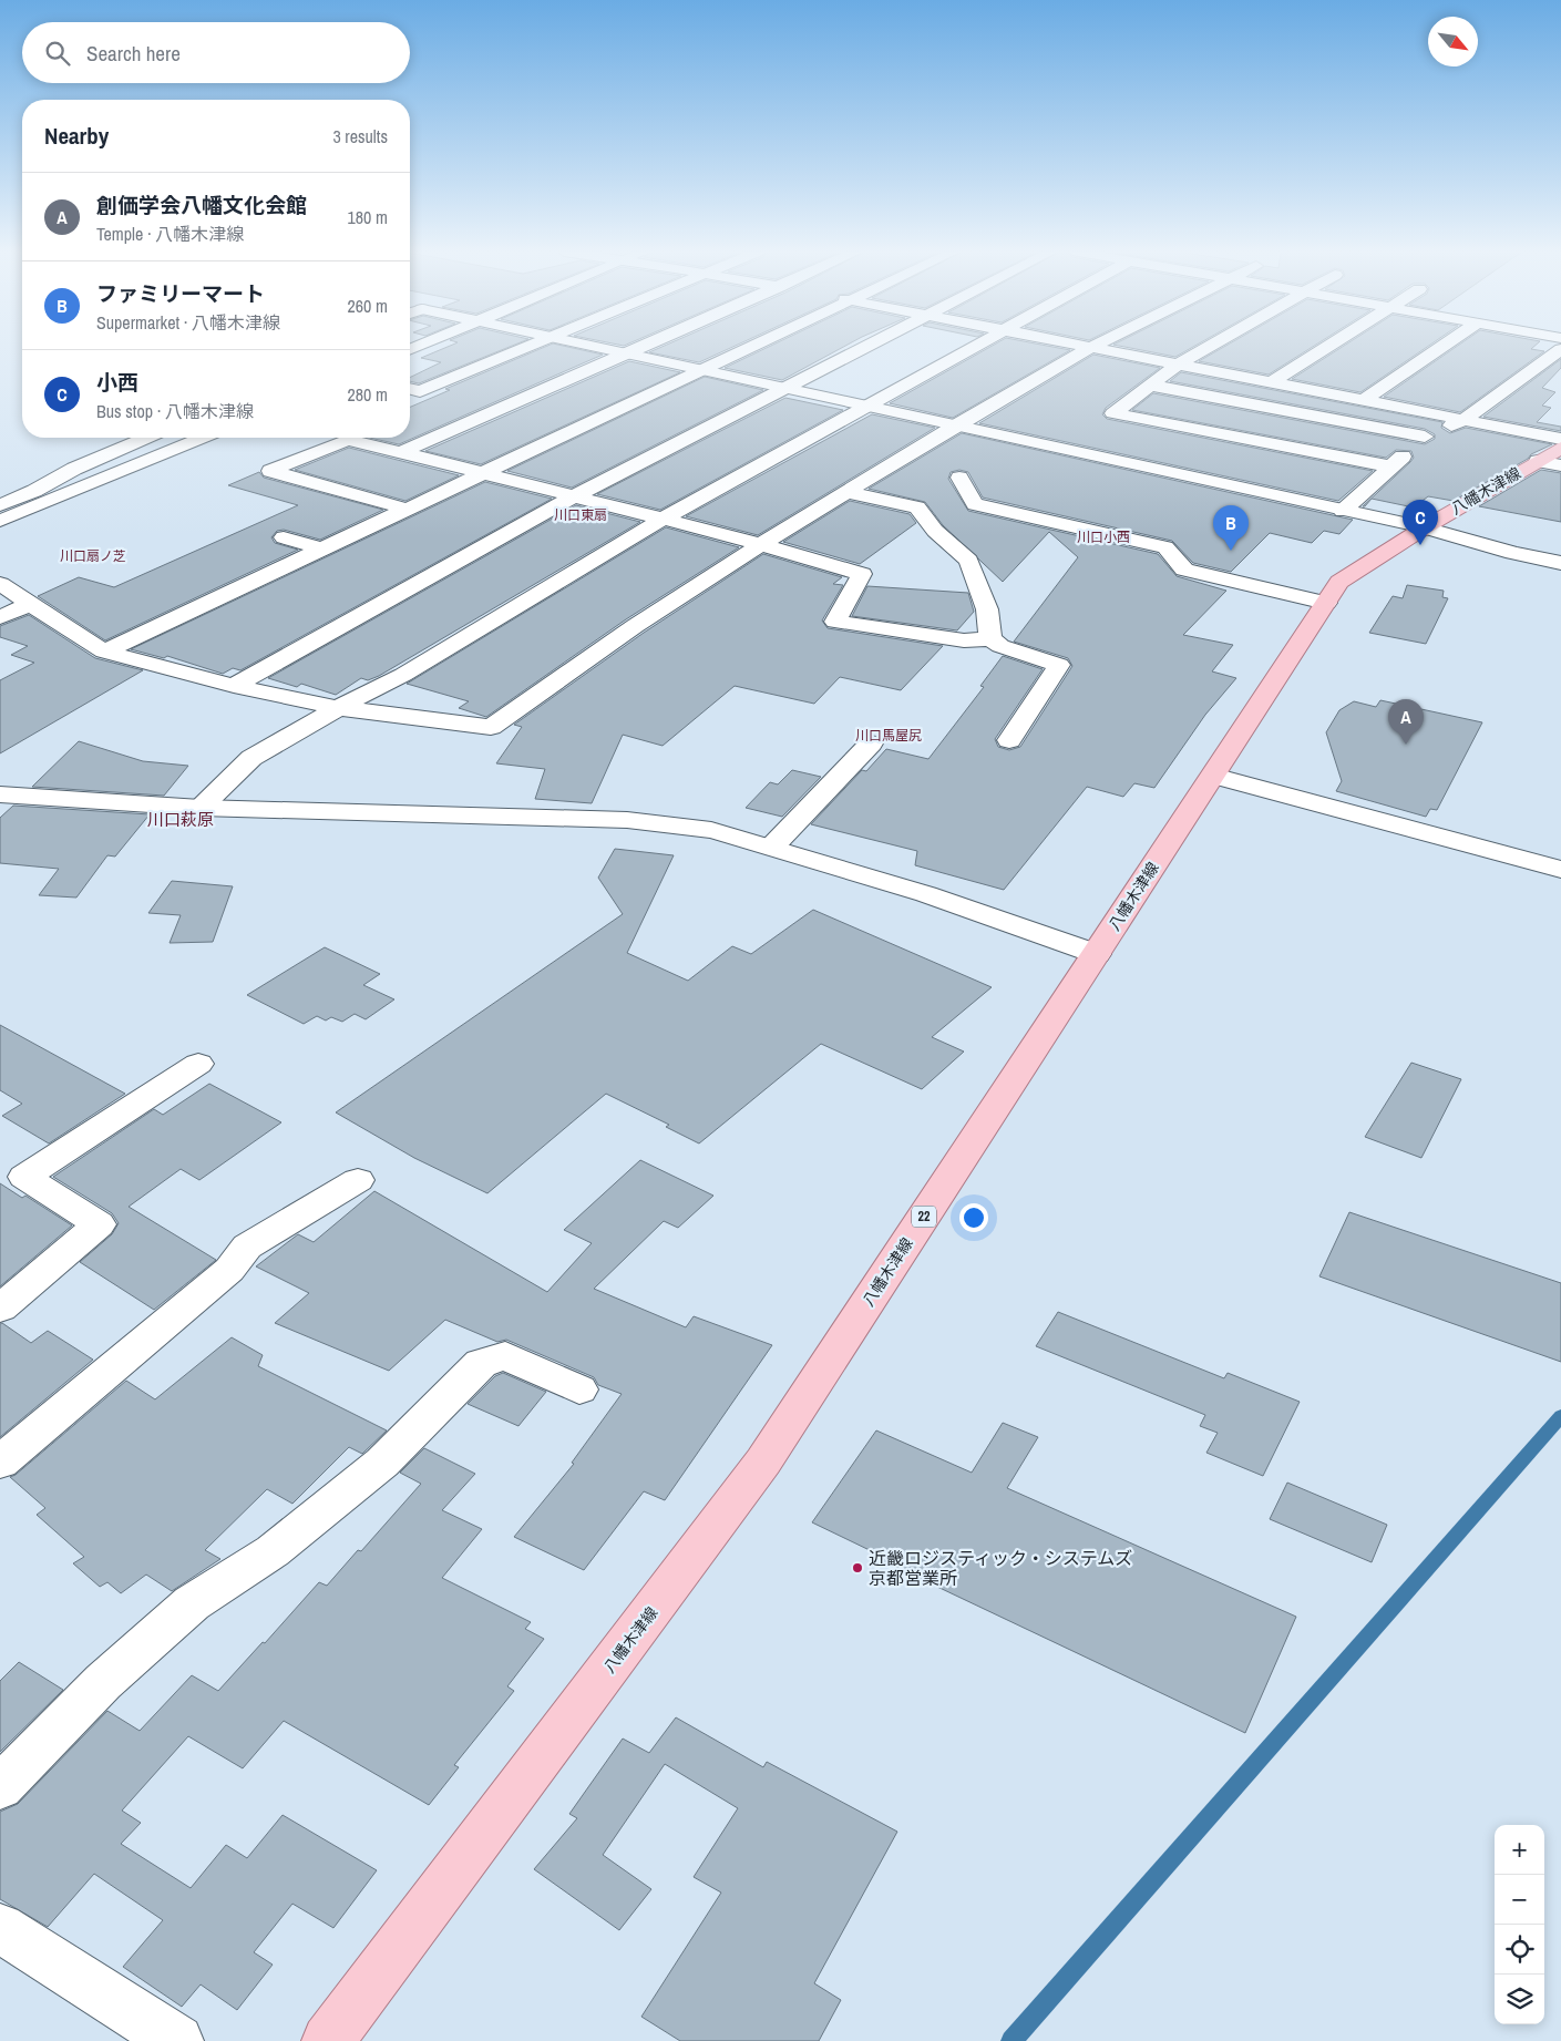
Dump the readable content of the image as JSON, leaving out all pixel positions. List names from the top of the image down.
{
  "streets": {
    "main road": ["八幡木津線", "22"]
  },
  "districts": [
    "川口東扇",
    "川口小西",
    "川口扇ノ芝",
    "川口馬屋尻",
    "川口萩原"
  ],
  "places": ["近畿ロジスティック・システムズ 京都営業所"],
  "north": "bottom right",
  "page": {
    "search": "Search here",
    "heading": ["Nearby", "3 results"],
    "list": [
      {
        "mark": "A",
        "name": "創価学会八幡文化会館",
        "note": "Temple · 八幡木津線",
        "value": "180 m"
      },
      {
        "mark": "B",
        "name": "ファミリーマート",
        "note": "Supermarket · 八幡木津線",
        "value": "260 m"
      },
      {
        "mark": "C",
        "name": "小西",
        "note": "Bus stop · 八幡木津線",
        "value": "280 m"
      }
    ],
    "pins": ["C", "B", "A"],
    "map_buttons": ["+", "−"]
  }
}
